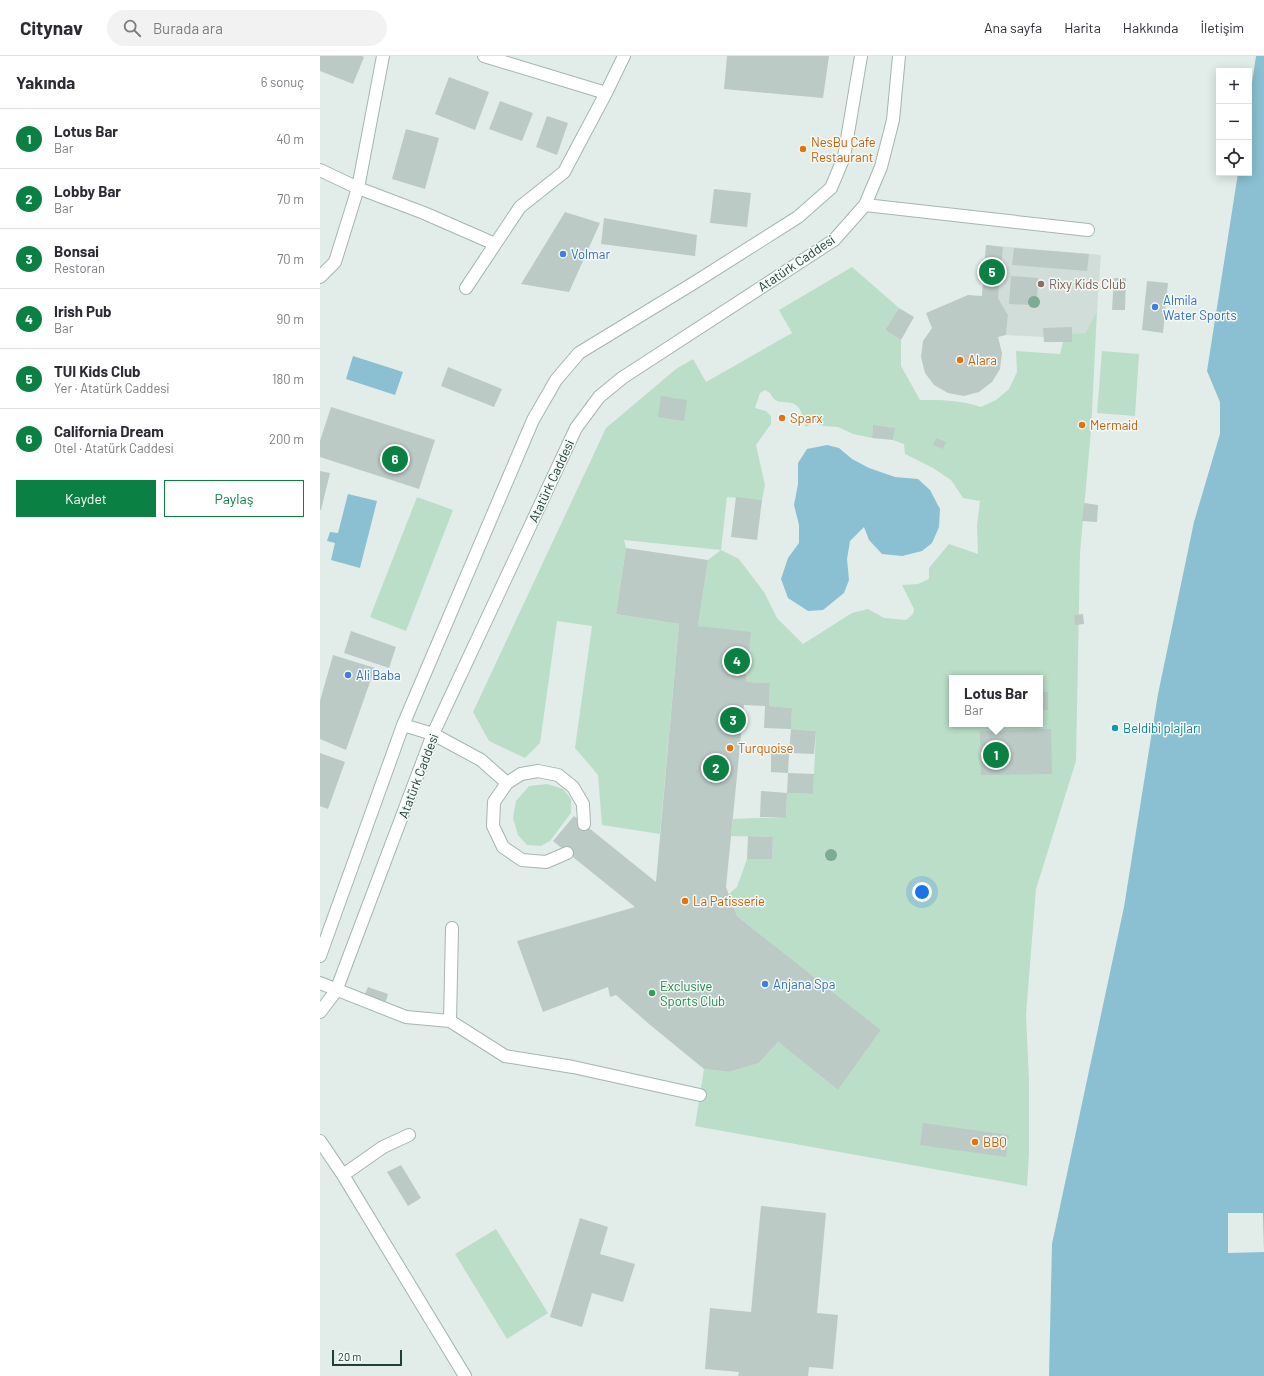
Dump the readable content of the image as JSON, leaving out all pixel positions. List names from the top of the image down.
{
  "streets": {
    "street": ["Atatürk Caddesi"]
  },
  "places": [
    "NesBu Cafe Restaurant",
    "Volmar",
    "Rixy Kids Club",
    "Almila Water Sports",
    "Alara",
    "Sparx",
    "Mermaid",
    "Ali Baba",
    "Beldibi plajları",
    "Turquoise",
    "La Patisserie",
    "Anjana Spa",
    "Exclusive Sports Club",
    "BBQ"
  ],
  "scale_bar": "20 m",
  "page": {
    "header": "Citynav",
    "search": "Burada ara",
    "nav": [
      "Ana sayfa",
      "Harita",
      "Hakkında",
      "İletişim"
    ],
    "heading": ["Yakında", "6 sonuç"],
    "map_buttons": ["+", "−"],
    "list": [
      {
        "mark": "1",
        "name": "Lotus Bar",
        "note": "Bar",
        "value": "40 m"
      },
      {
        "mark": "2",
        "name": "Lobby Bar",
        "note": "Bar",
        "value": "70 m"
      },
      {
        "mark": "3",
        "name": "Bonsai",
        "note": "Restoran",
        "value": "70 m"
      },
      {
        "mark": "4",
        "name": "Irish Pub",
        "note": "Bar",
        "value": "90 m"
      },
      {
        "mark": "5",
        "name": "TUI Kids Club",
        "note": "Yer · Atatürk Caddesi",
        "value": "180 m"
      },
      {
        "mark": "6",
        "name": "California Dream",
        "note": "Otel · Atatürk Caddesi",
        "value": "200 m"
      }
    ],
    "pins": [
      "5",
      "6",
      "4",
      "3",
      "1",
      "2"
    ],
    "buttons": ["Kaydet", "Paylaş"],
    "popup": ["Lotus Bar", "Bar"],
    "scale": "20 m"
  }
}
